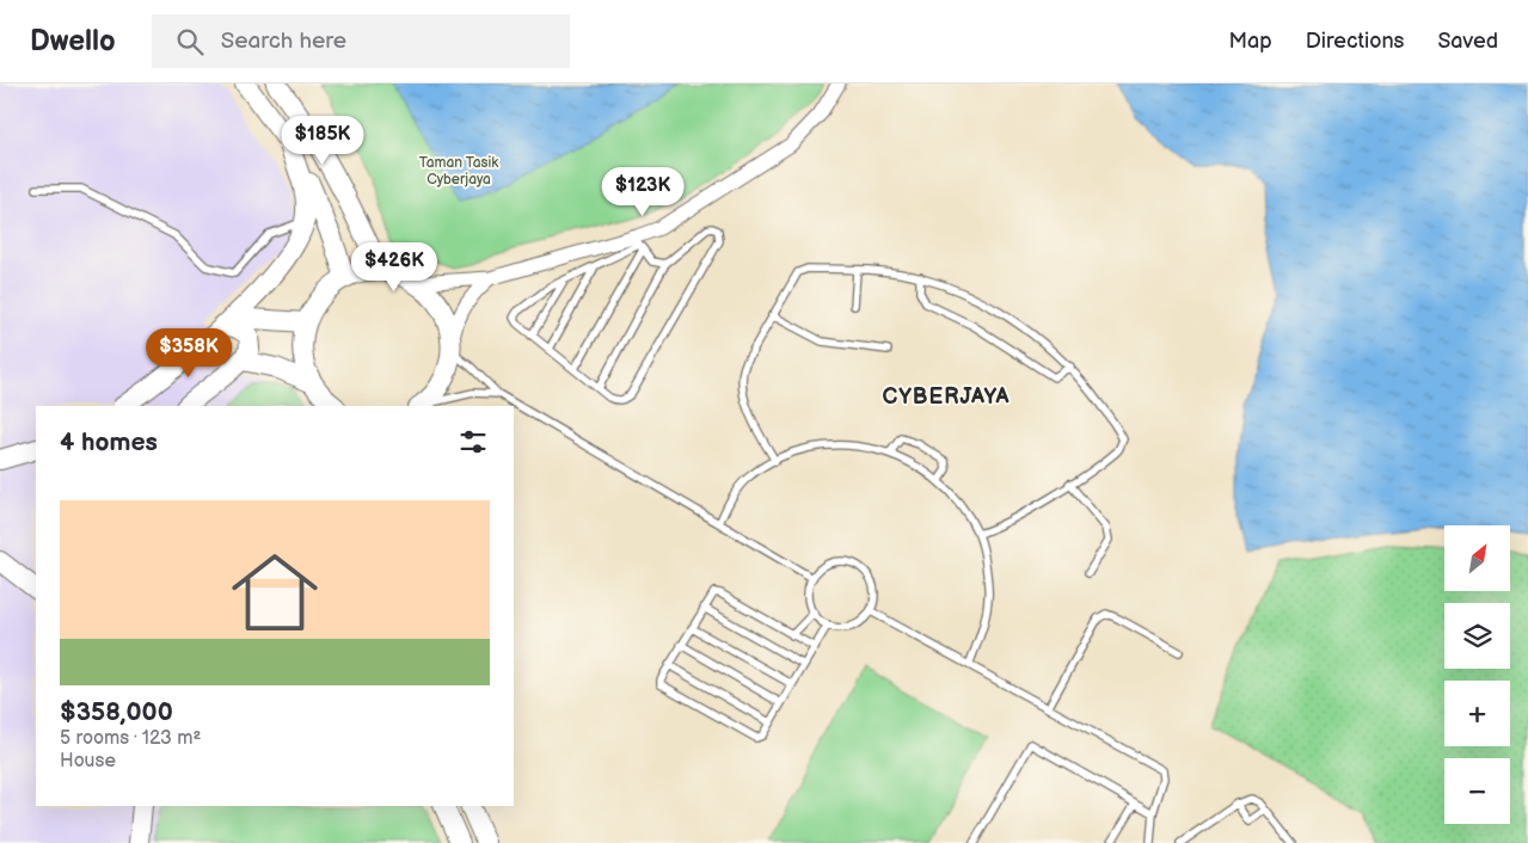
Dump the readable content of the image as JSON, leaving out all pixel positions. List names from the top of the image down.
{
  "districts": ["CYBERJAYA"],
  "parks": ["Taman Tasik Cyberjaya"],
  "north": "top right",
  "page": {
    "header": "Dwello",
    "search": "Search here",
    "nav": ["Map", "Directions", "Saved"],
    "price": [
      "$185K",
      "$123K",
      "$426K",
      "$358K"
    ],
    "heading": "4 homes",
    "list": [
      {
        "name": "$358,000",
        "note": "5 rooms · 123 m² · House"
      }
    ],
    "map_buttons": ["+", "−"]
  }
}
